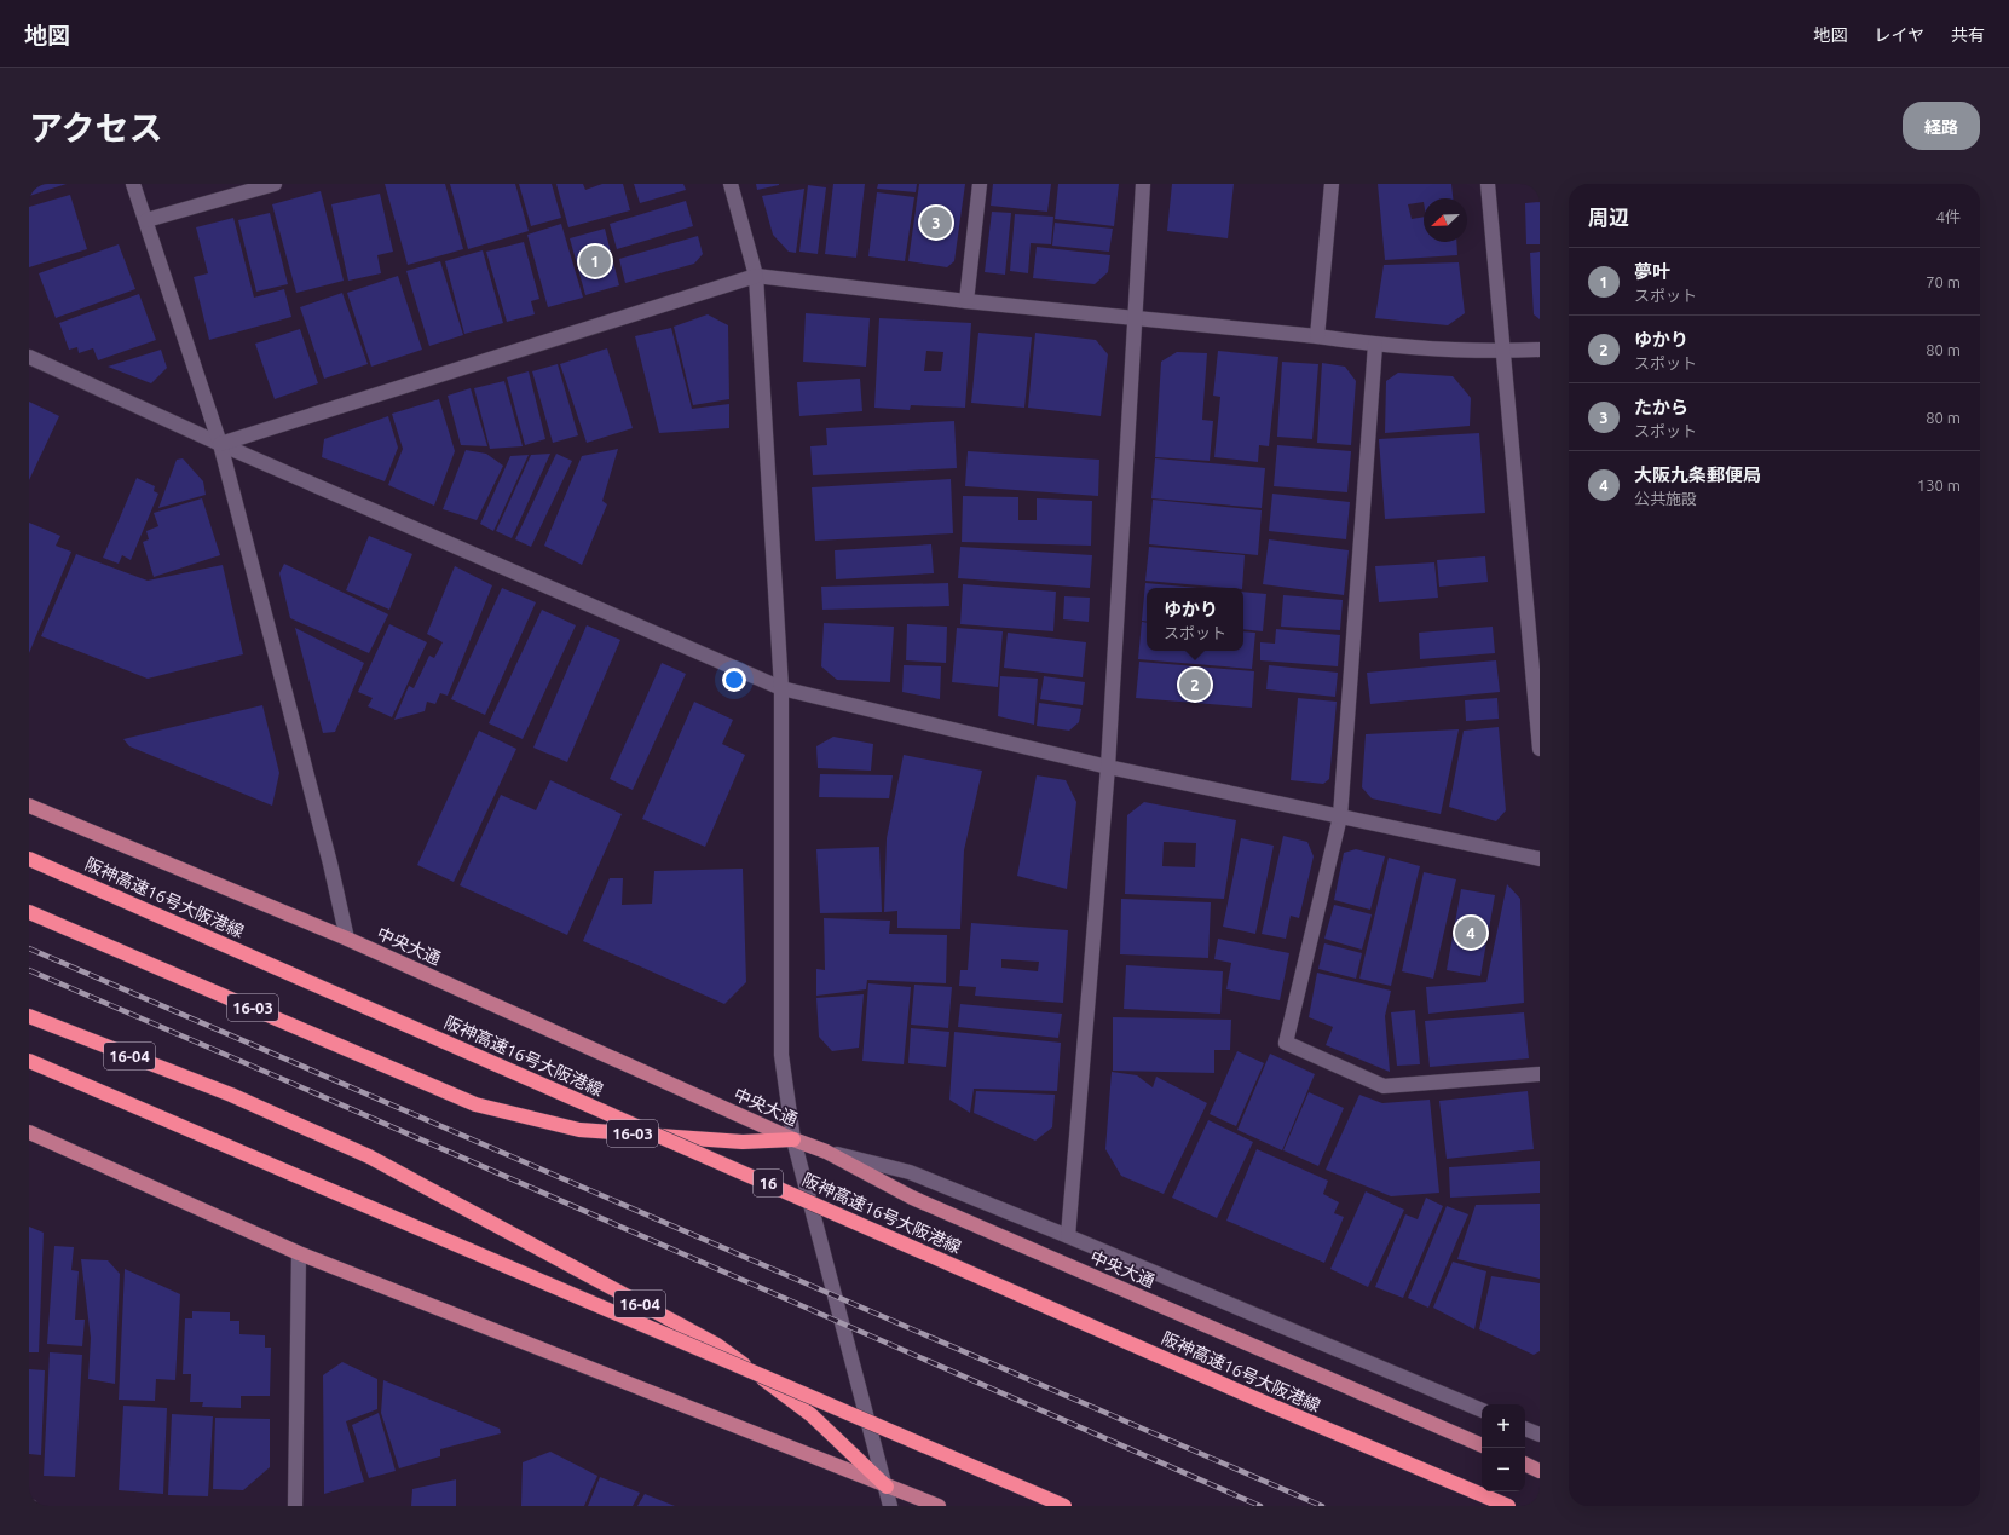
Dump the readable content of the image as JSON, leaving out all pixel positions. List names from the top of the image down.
{
  "streets": {
    "highway": [
      "阪神高速16号大阪港線",
      "16-03",
      "16-04",
      "16"
    ],
    "main road": ["中央大通"]
  },
  "crossings": [
    ["中央大通", "16-03"]
  ],
  "north": "bottom left",
  "page": {
    "header": "地図",
    "nav": ["地図", "レイヤ", "共有"],
    "title": "アクセス",
    "buttons": "経路",
    "heading": ["周辺", "4件"],
    "pins": [
      "3",
      "1",
      "2",
      "4"
    ],
    "list": [
      {
        "mark": "1",
        "name": "夢叶",
        "note": "スポット",
        "value": "70 m"
      },
      {
        "mark": "2",
        "name": "ゆかり",
        "note": "スポット",
        "value": "80 m"
      },
      {
        "mark": "3",
        "name": "たから",
        "note": "スポット",
        "value": "80 m"
      },
      {
        "mark": "4",
        "name": "大阪九条郵便局",
        "note": "公共施設",
        "value": "130 m"
      }
    ],
    "popup": ["ゆかり", "スポット"],
    "map_buttons": ["+", "−"]
  }
}
